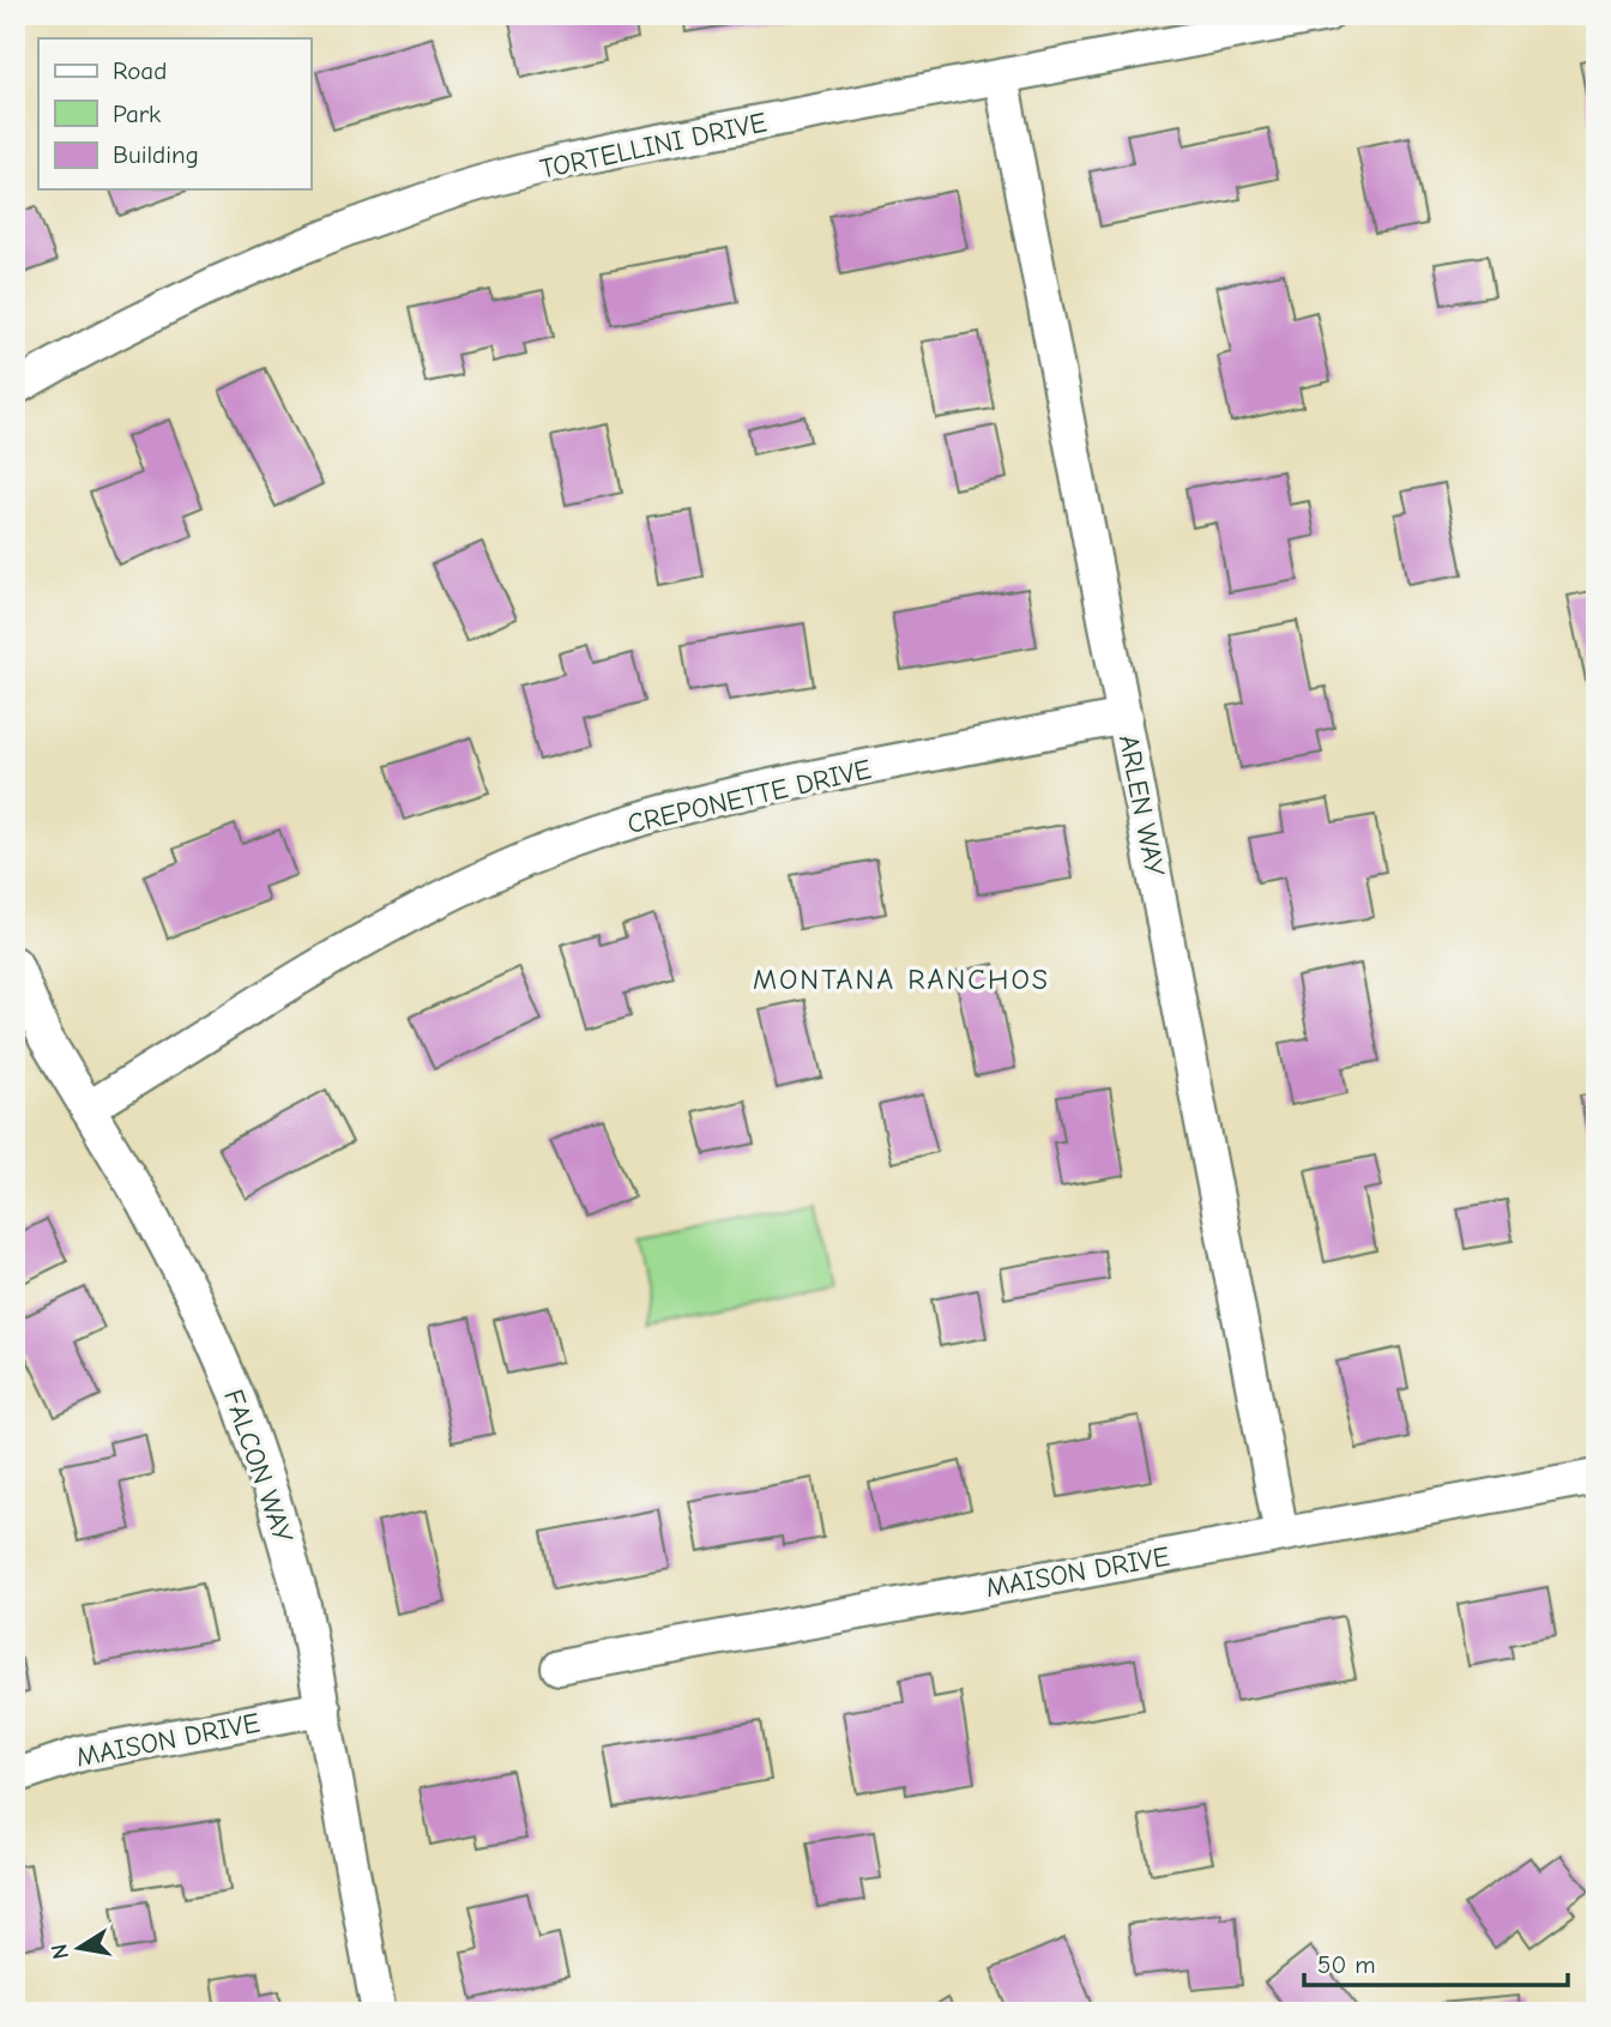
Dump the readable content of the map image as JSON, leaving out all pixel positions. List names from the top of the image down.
{
  "streets": {
    "street": [
      "TORTELLINI DRIVE",
      "CREPONETTE DRIVE",
      "ARLEN WAY",
      "FALCON WAY",
      "MAISON DRIVE"
    ]
  },
  "crossings": [
    ["TORTELLINI DRIVE", "ARLEN WAY"],
    ["CREPONETTE DRIVE", "ARLEN WAY"],
    ["CREPONETTE DRIVE", "FALCON WAY"],
    ["ARLEN WAY", "MAISON DRIVE"],
    ["FALCON WAY", "MAISON DRIVE"]
  ],
  "districts": ["MONTANA RANCHOS"],
  "legend": ["Road", "Park", "Building"],
  "scale_bar": "50 m",
  "north": "left"
}
